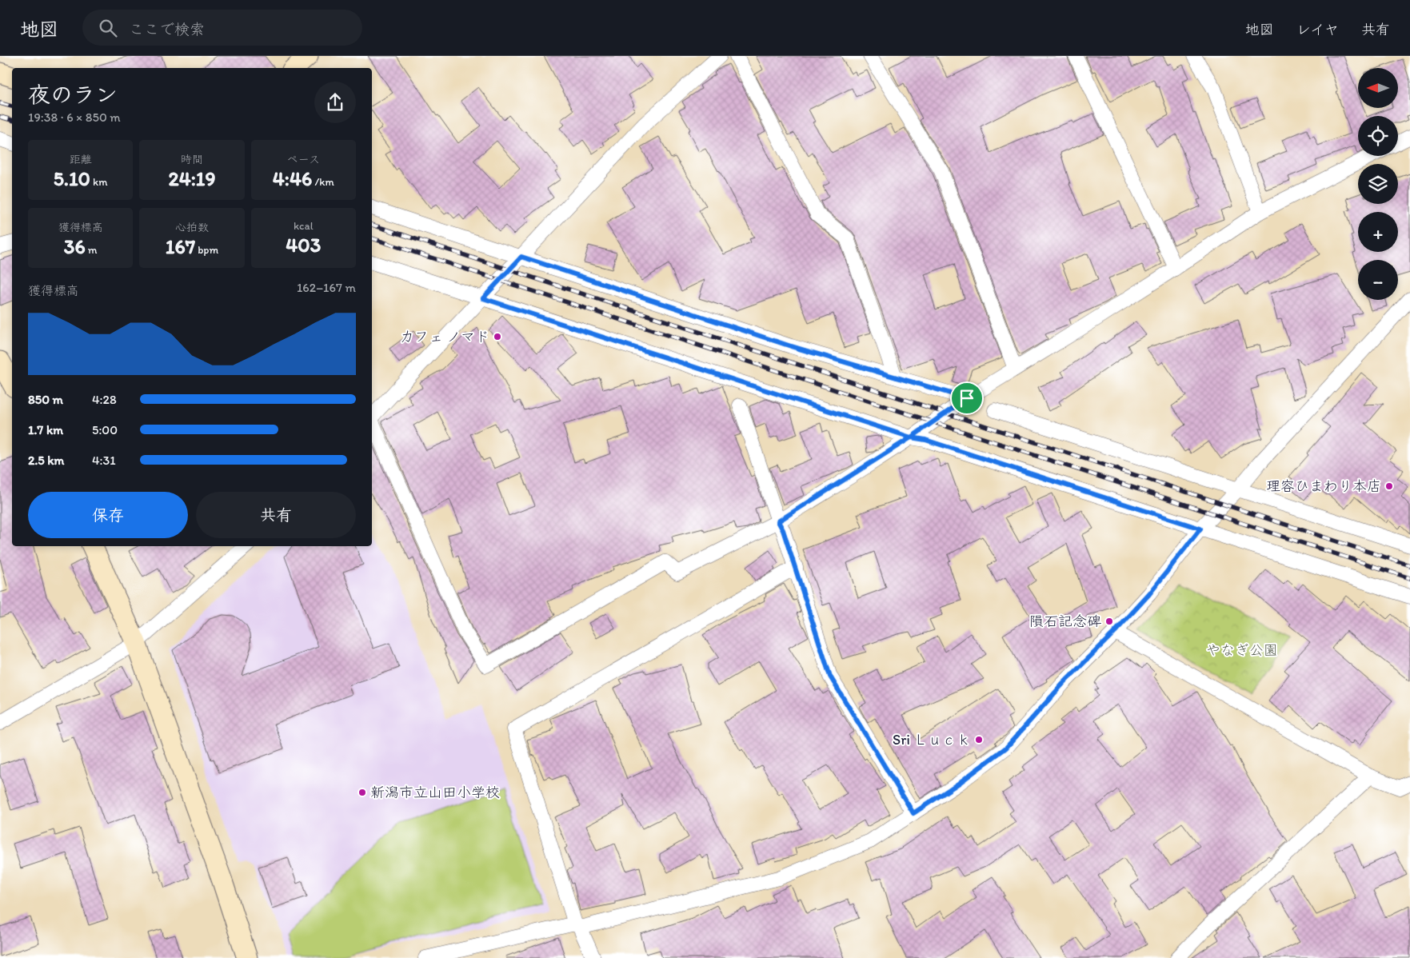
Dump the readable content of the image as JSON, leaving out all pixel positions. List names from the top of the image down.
{
  "parks": ["やなぎ公園"],
  "places": [
    "カフェ ノマド",
    "理容ひまわり本店",
    "隕石記念碑",
    "Sri Ｌｕｃｋ",
    "新潟市立山田小学校"
  ],
  "north": "left",
  "page": {
    "header": "地図",
    "search": "ここで検索",
    "nav": ["地図", "レイヤ", "共有"],
    "map_buttons": ["+", "−"],
    "heading": ["夜のラン", "19:38 · 6 × 850 m"],
    "stats": [
      ["距離", "5.10 km"],
      ["時間", "24:19"],
      ["ペース", "4:46 /km"],
      ["獲得標高", "36 m"],
      ["心拍数", "167 bpm"],
      ["kcal", "403"]
    ],
    "chart": ["獲得標高", "162–167 m"],
    "list": [
      {
        "name": "850 m",
        "note": "4:28"
      },
      {
        "name": "1.7 km",
        "note": "5:00"
      },
      {
        "name": "2.5 km",
        "note": "4:31"
      }
    ],
    "buttons": ["保存", "共有"]
  }
}
